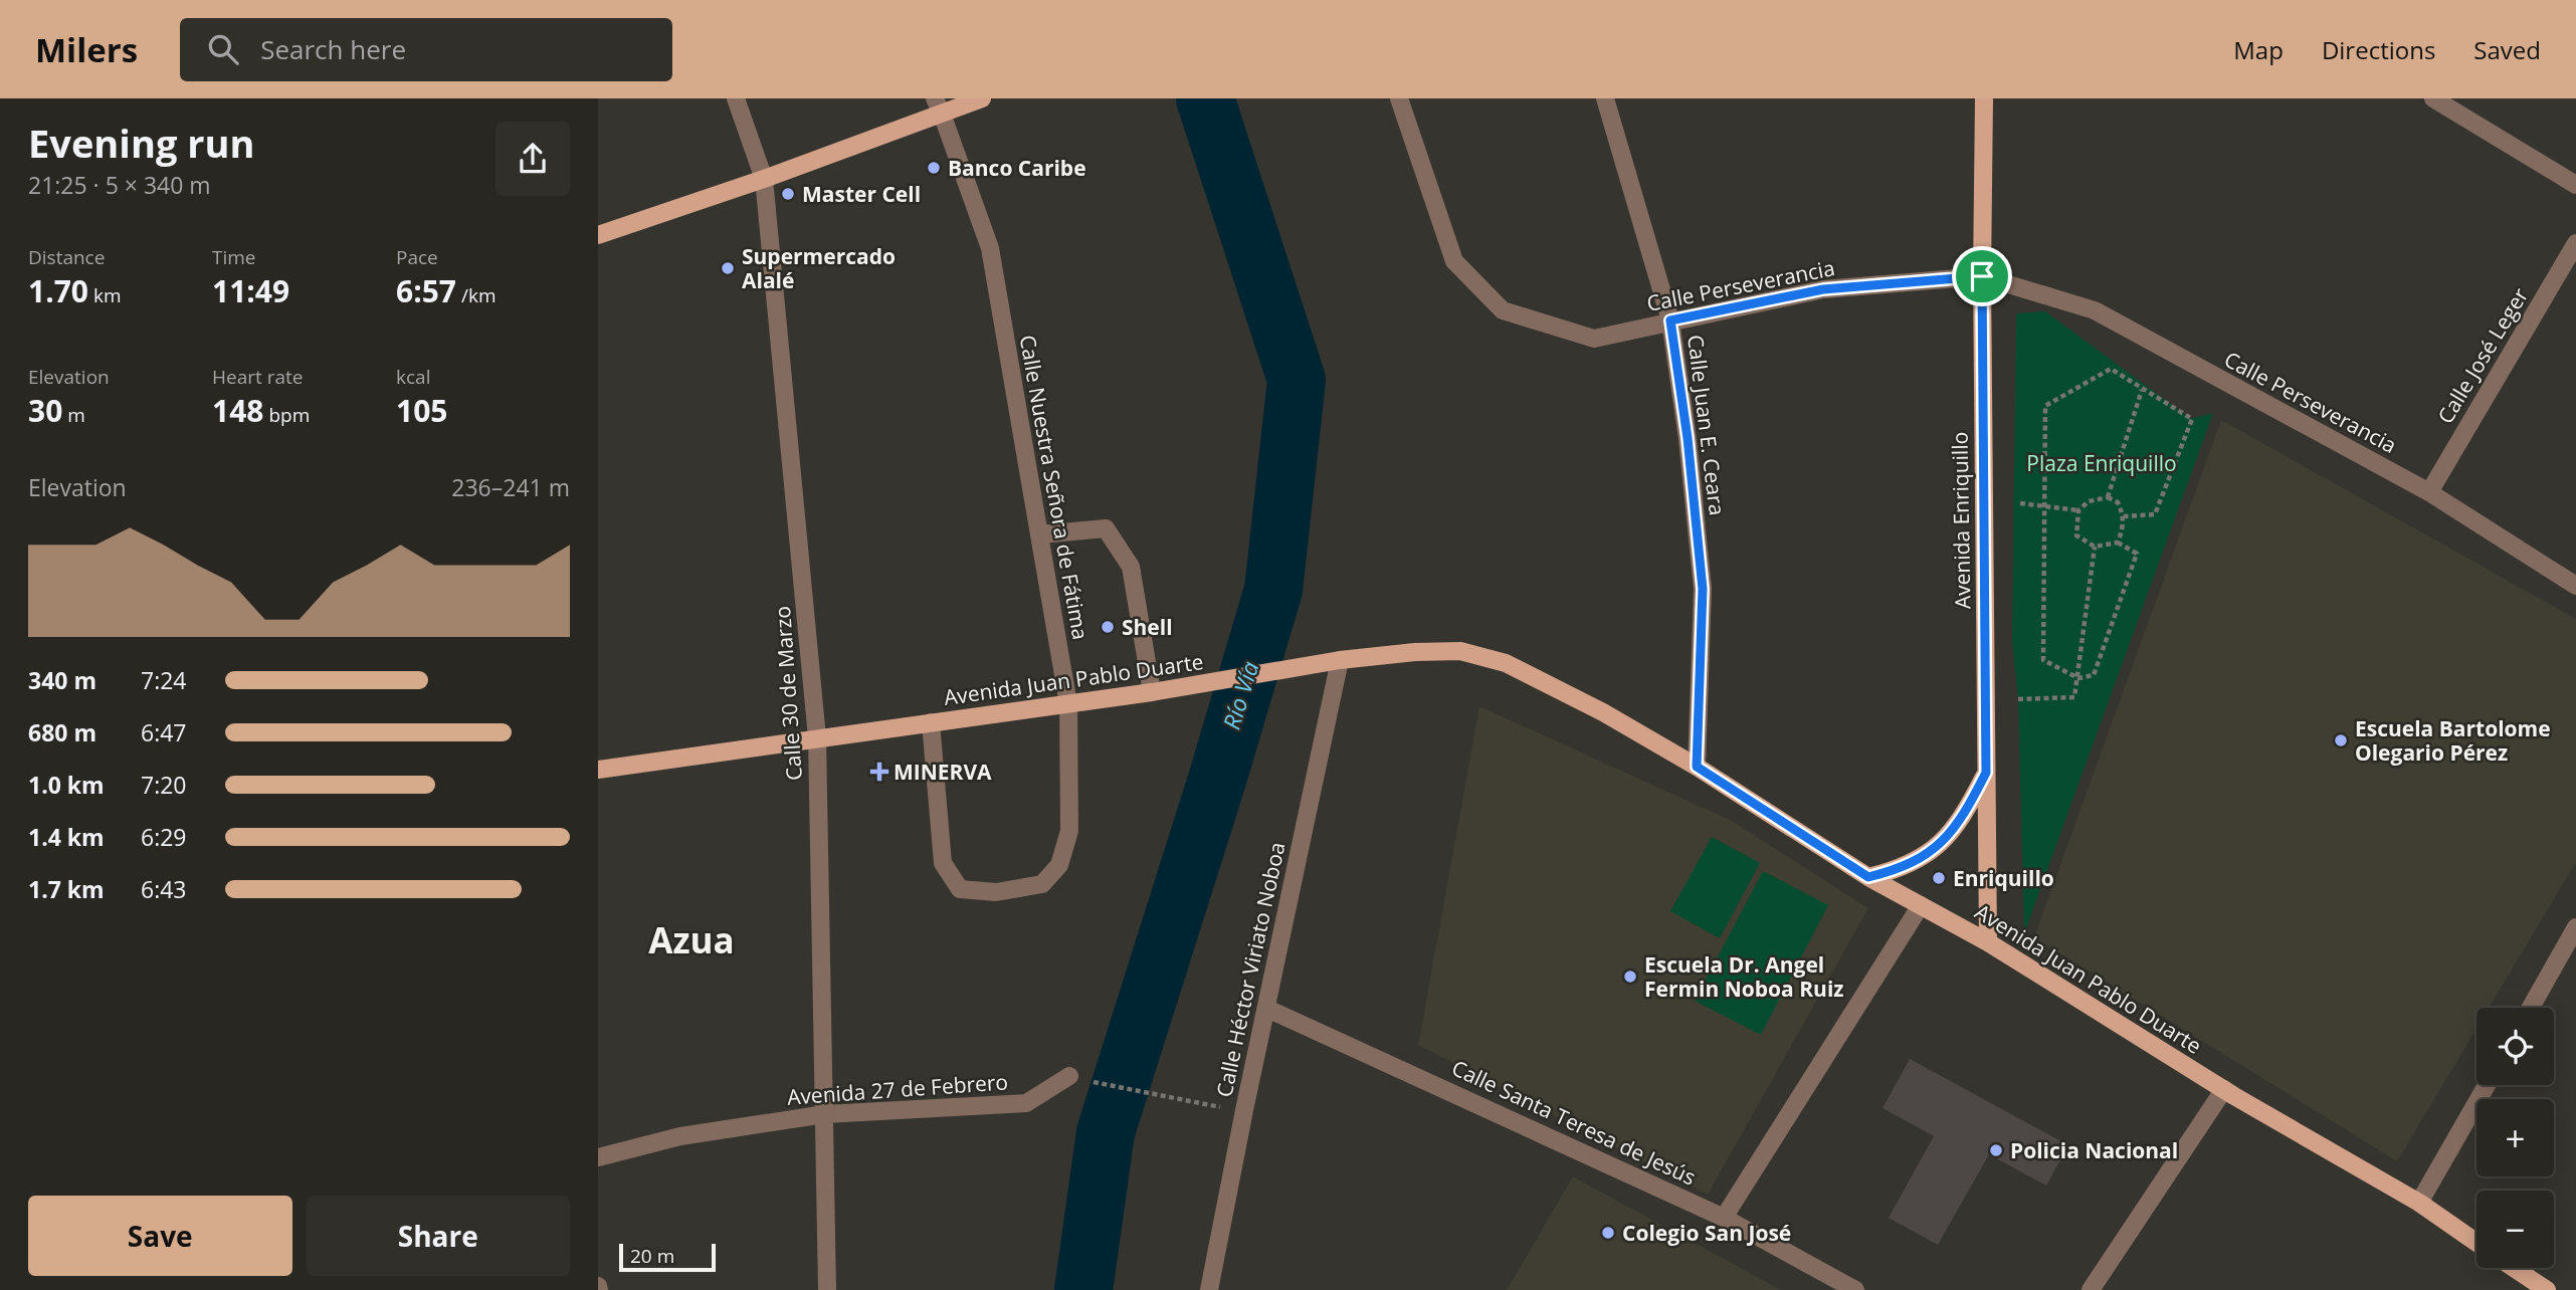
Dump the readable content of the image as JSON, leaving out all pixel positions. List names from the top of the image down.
{
  "streets": {
    "main road": ["Avenida Enriquillo", "Avenida Juan Pablo Duarte"],
    "street": [
      "Calle Perseverancia",
      "Calle José Leger",
      "Calle Juan E. Ceara",
      "Calle Nuestra Señora de Fátima",
      "Calle 30 de Marzo",
      "Calle Héctor Viriato Noboa",
      "Avenida 27 de Febrero",
      "Calle Santa Teresa de Jesús"
    ]
  },
  "crossings": [
    ["Calle Perseverancia", "Calle José Leger"],
    ["Calle Perseverancia", "Calle Juan E. Ceara"],
    ["Calle Perseverancia", "Avenida Enriquillo"],
    ["Calle Juan E. Ceara", "Avenida Juan Pablo Duarte"],
    ["Calle Nuestra Señora de Fátima", "Avenida Juan Pablo Duarte"],
    ["Avenida Enriquillo", "Avenida Juan Pablo Duarte"],
    ["Avenida Juan Pablo Duarte", "Calle 30 de Marzo"],
    ["Avenida Juan Pablo Duarte", "Calle Héctor Viriato Noboa"],
    ["Calle 30 de Marzo", "Avenida 27 de Febrero"],
    ["Calle Héctor Viriato Noboa", "Calle Santa Teresa de Jesús"]
  ],
  "districts": ["Azua"],
  "water": ["Río Vía"],
  "parks": ["Plaza Enriquillo"],
  "places": {
    "other": [
      "Banco Caribe",
      "Master Cell",
      "Supermercado Alalé",
      "Shell",
      "Escuela Bartolome Olegario Pérez",
      "Enriquillo",
      "Escuela Dr. Angel Fermin Noboa Ruiz",
      "Policia Nacional",
      "Colegio San José"
    ],
    "health": ["MINERVA"]
  },
  "scale_bar": "20 m",
  "page": {
    "header": "Milers",
    "search": "Search here",
    "nav": ["Map", "Directions", "Saved"],
    "heading": ["Evening run", "21:25 · 5 × 340 m"],
    "stats": [
      ["Distance", "1.70 km"],
      ["Time", "11:49"],
      ["Pace", "6:57 /km"],
      ["Elevation", "30 m"],
      ["Heart rate", "148 bpm"],
      ["kcal", "105"]
    ],
    "chart": ["Elevation", "236–241 m"],
    "list": [
      {
        "name": "340 m",
        "note": "7:24"
      },
      {
        "name": "680 m",
        "note": "6:47"
      },
      {
        "name": "1.0 km",
        "note": "7:20"
      },
      {
        "name": "1.4 km",
        "note": "6:29"
      },
      {
        "name": "1.7 km",
        "note": "6:43"
      }
    ],
    "map_buttons": ["+", "−"],
    "buttons": ["Save", "Share"],
    "scale": "20 m"
  }
}
